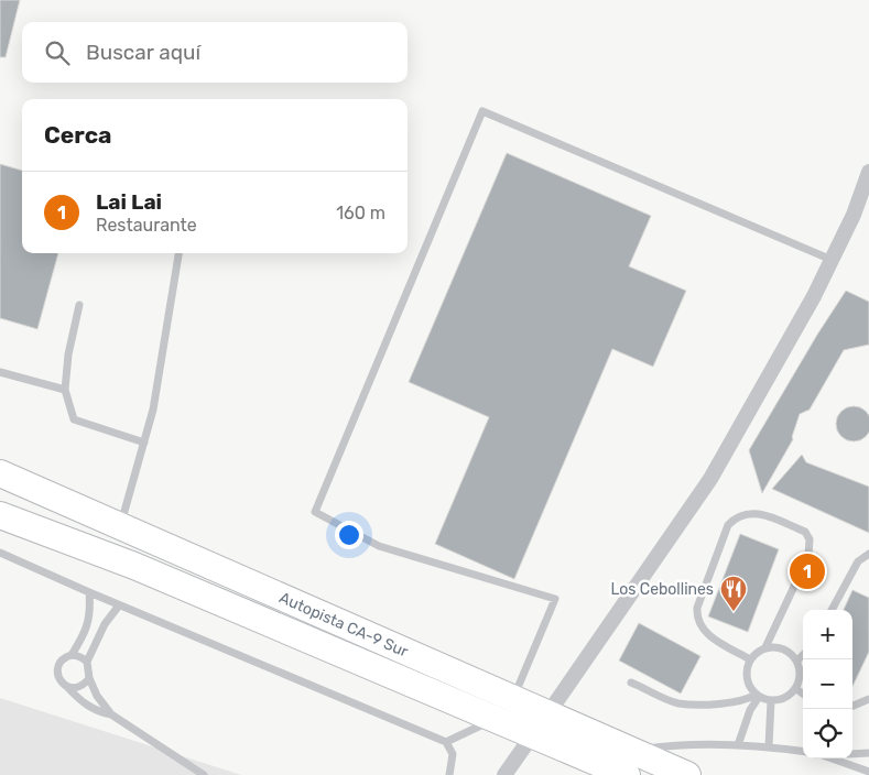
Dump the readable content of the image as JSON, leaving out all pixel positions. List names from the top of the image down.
{
  "streets": {
    "highway": ["Autopista CA-9 Sur"]
  },
  "places": {
    "restaurant": ["Los Cebollines"]
  },
  "page": {
    "search": "Buscar aquí",
    "heading": "Cerca",
    "list": [
      {
        "mark": "1",
        "name": "Lai Lai",
        "note": "Restaurante",
        "value": "160 m"
      }
    ],
    "pins": "1",
    "map_buttons": ["+", "−"]
  }
}
